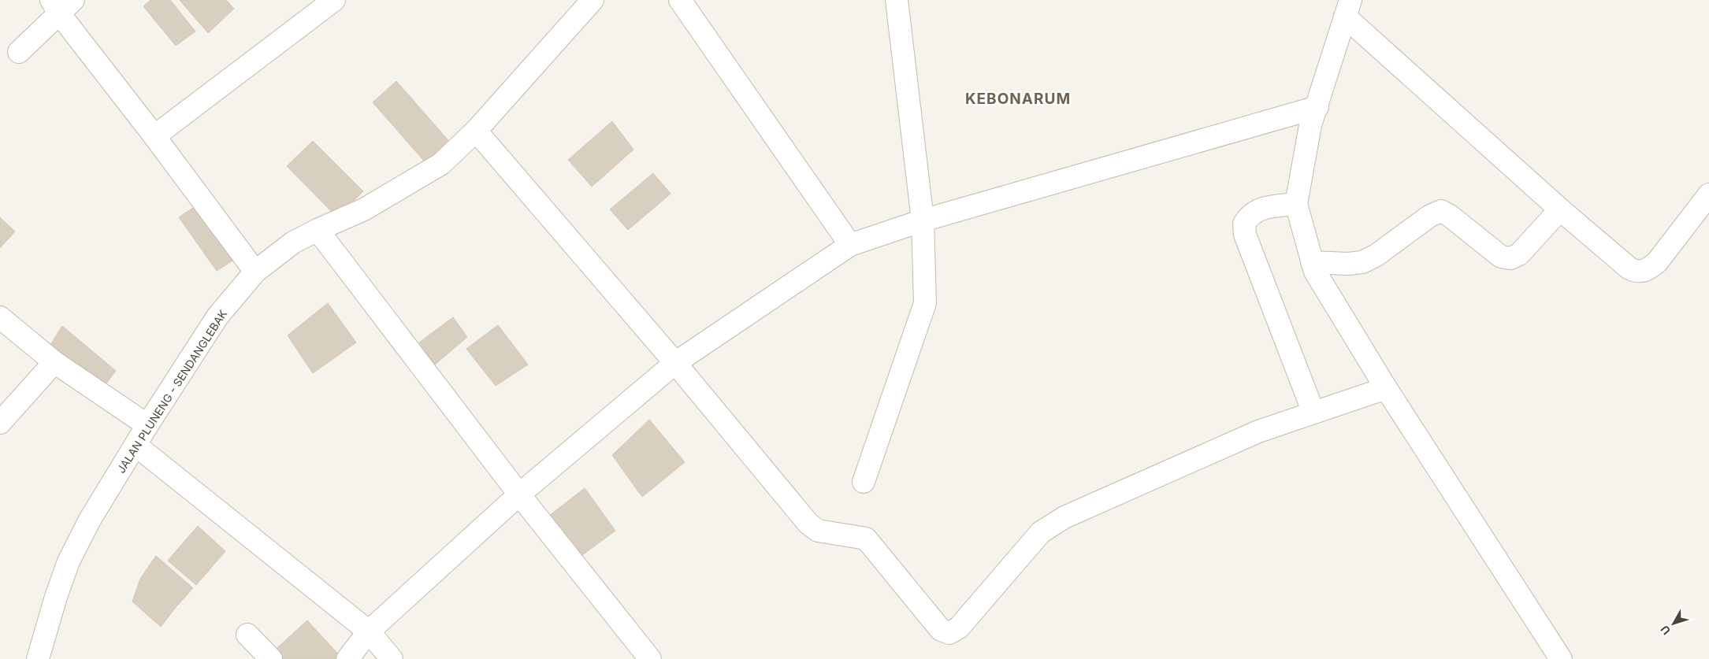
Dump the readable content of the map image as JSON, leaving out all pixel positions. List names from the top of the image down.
{
  "streets": {
    "street": ["JALAN PLUNENG - SENDANGLEBAK"]
  },
  "districts": ["KEBONARUM"],
  "north": "bottom left"
}
